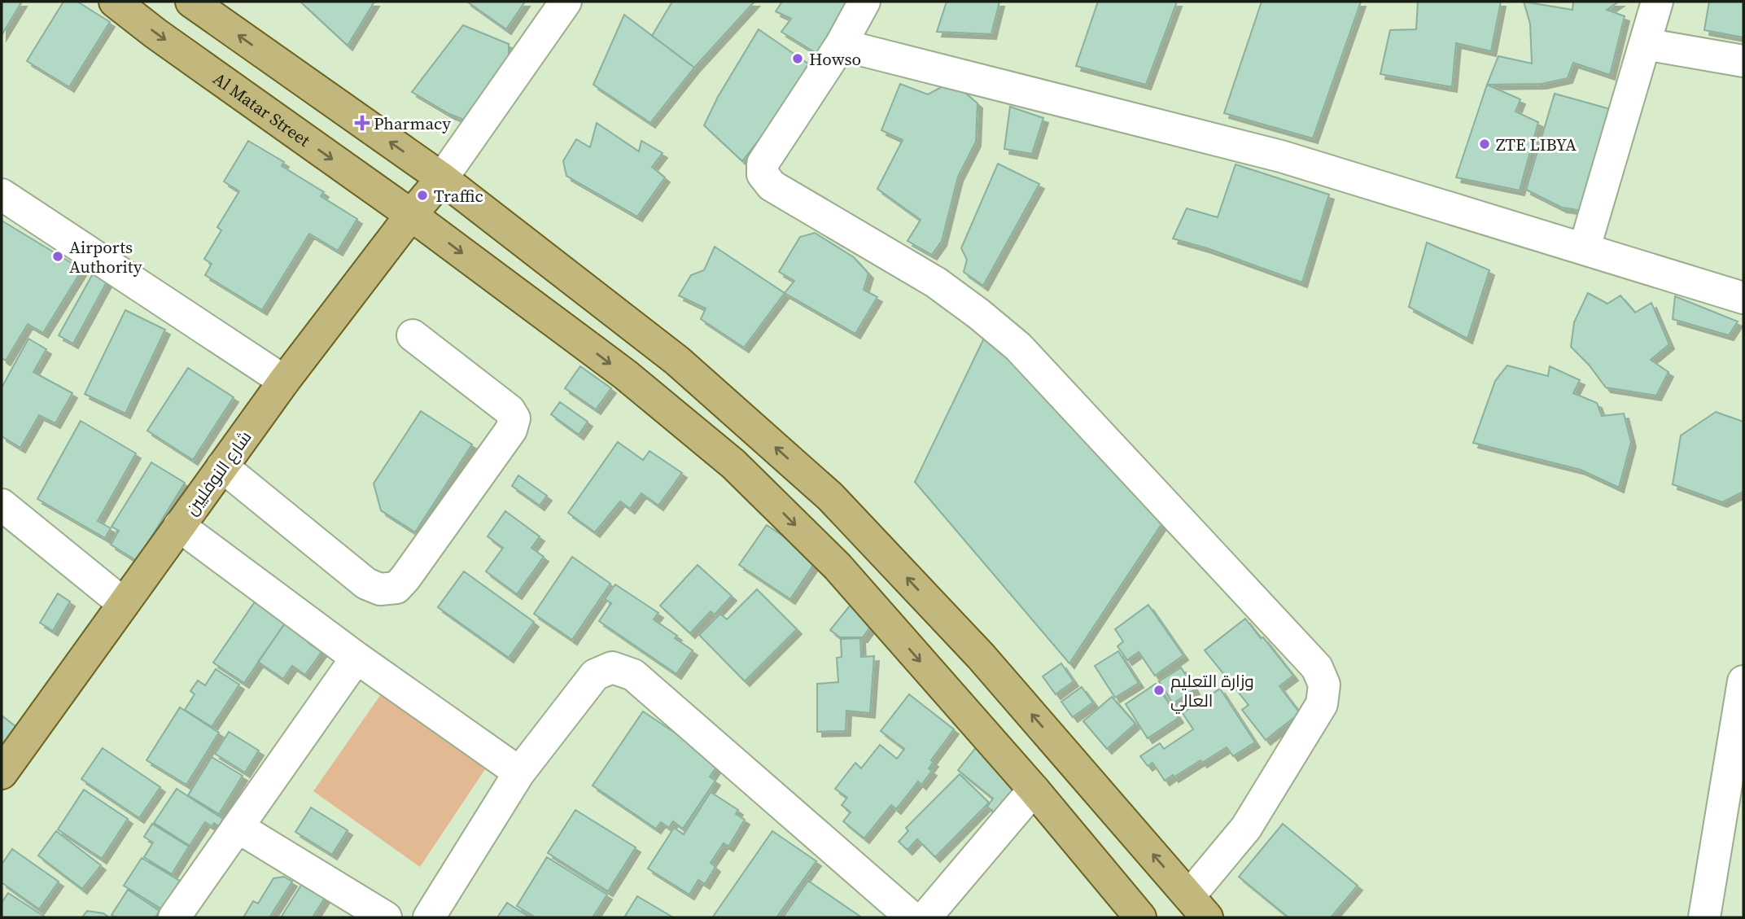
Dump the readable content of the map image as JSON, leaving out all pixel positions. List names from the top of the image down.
{
  "streets": {
    "main road": ["Al Matar Street", "شارع النوفليين"]
  },
  "crossings": [
    ["Al Matar Street", "شارع النوفليين"]
  ],
  "places": {
    "other": [
      "Howso",
      "ZTE LIBYA",
      "Traffic",
      "Airports Authority",
      "وزارة التعليم العالي"
    ],
    "health": ["Pharmacy"]
  }
}
